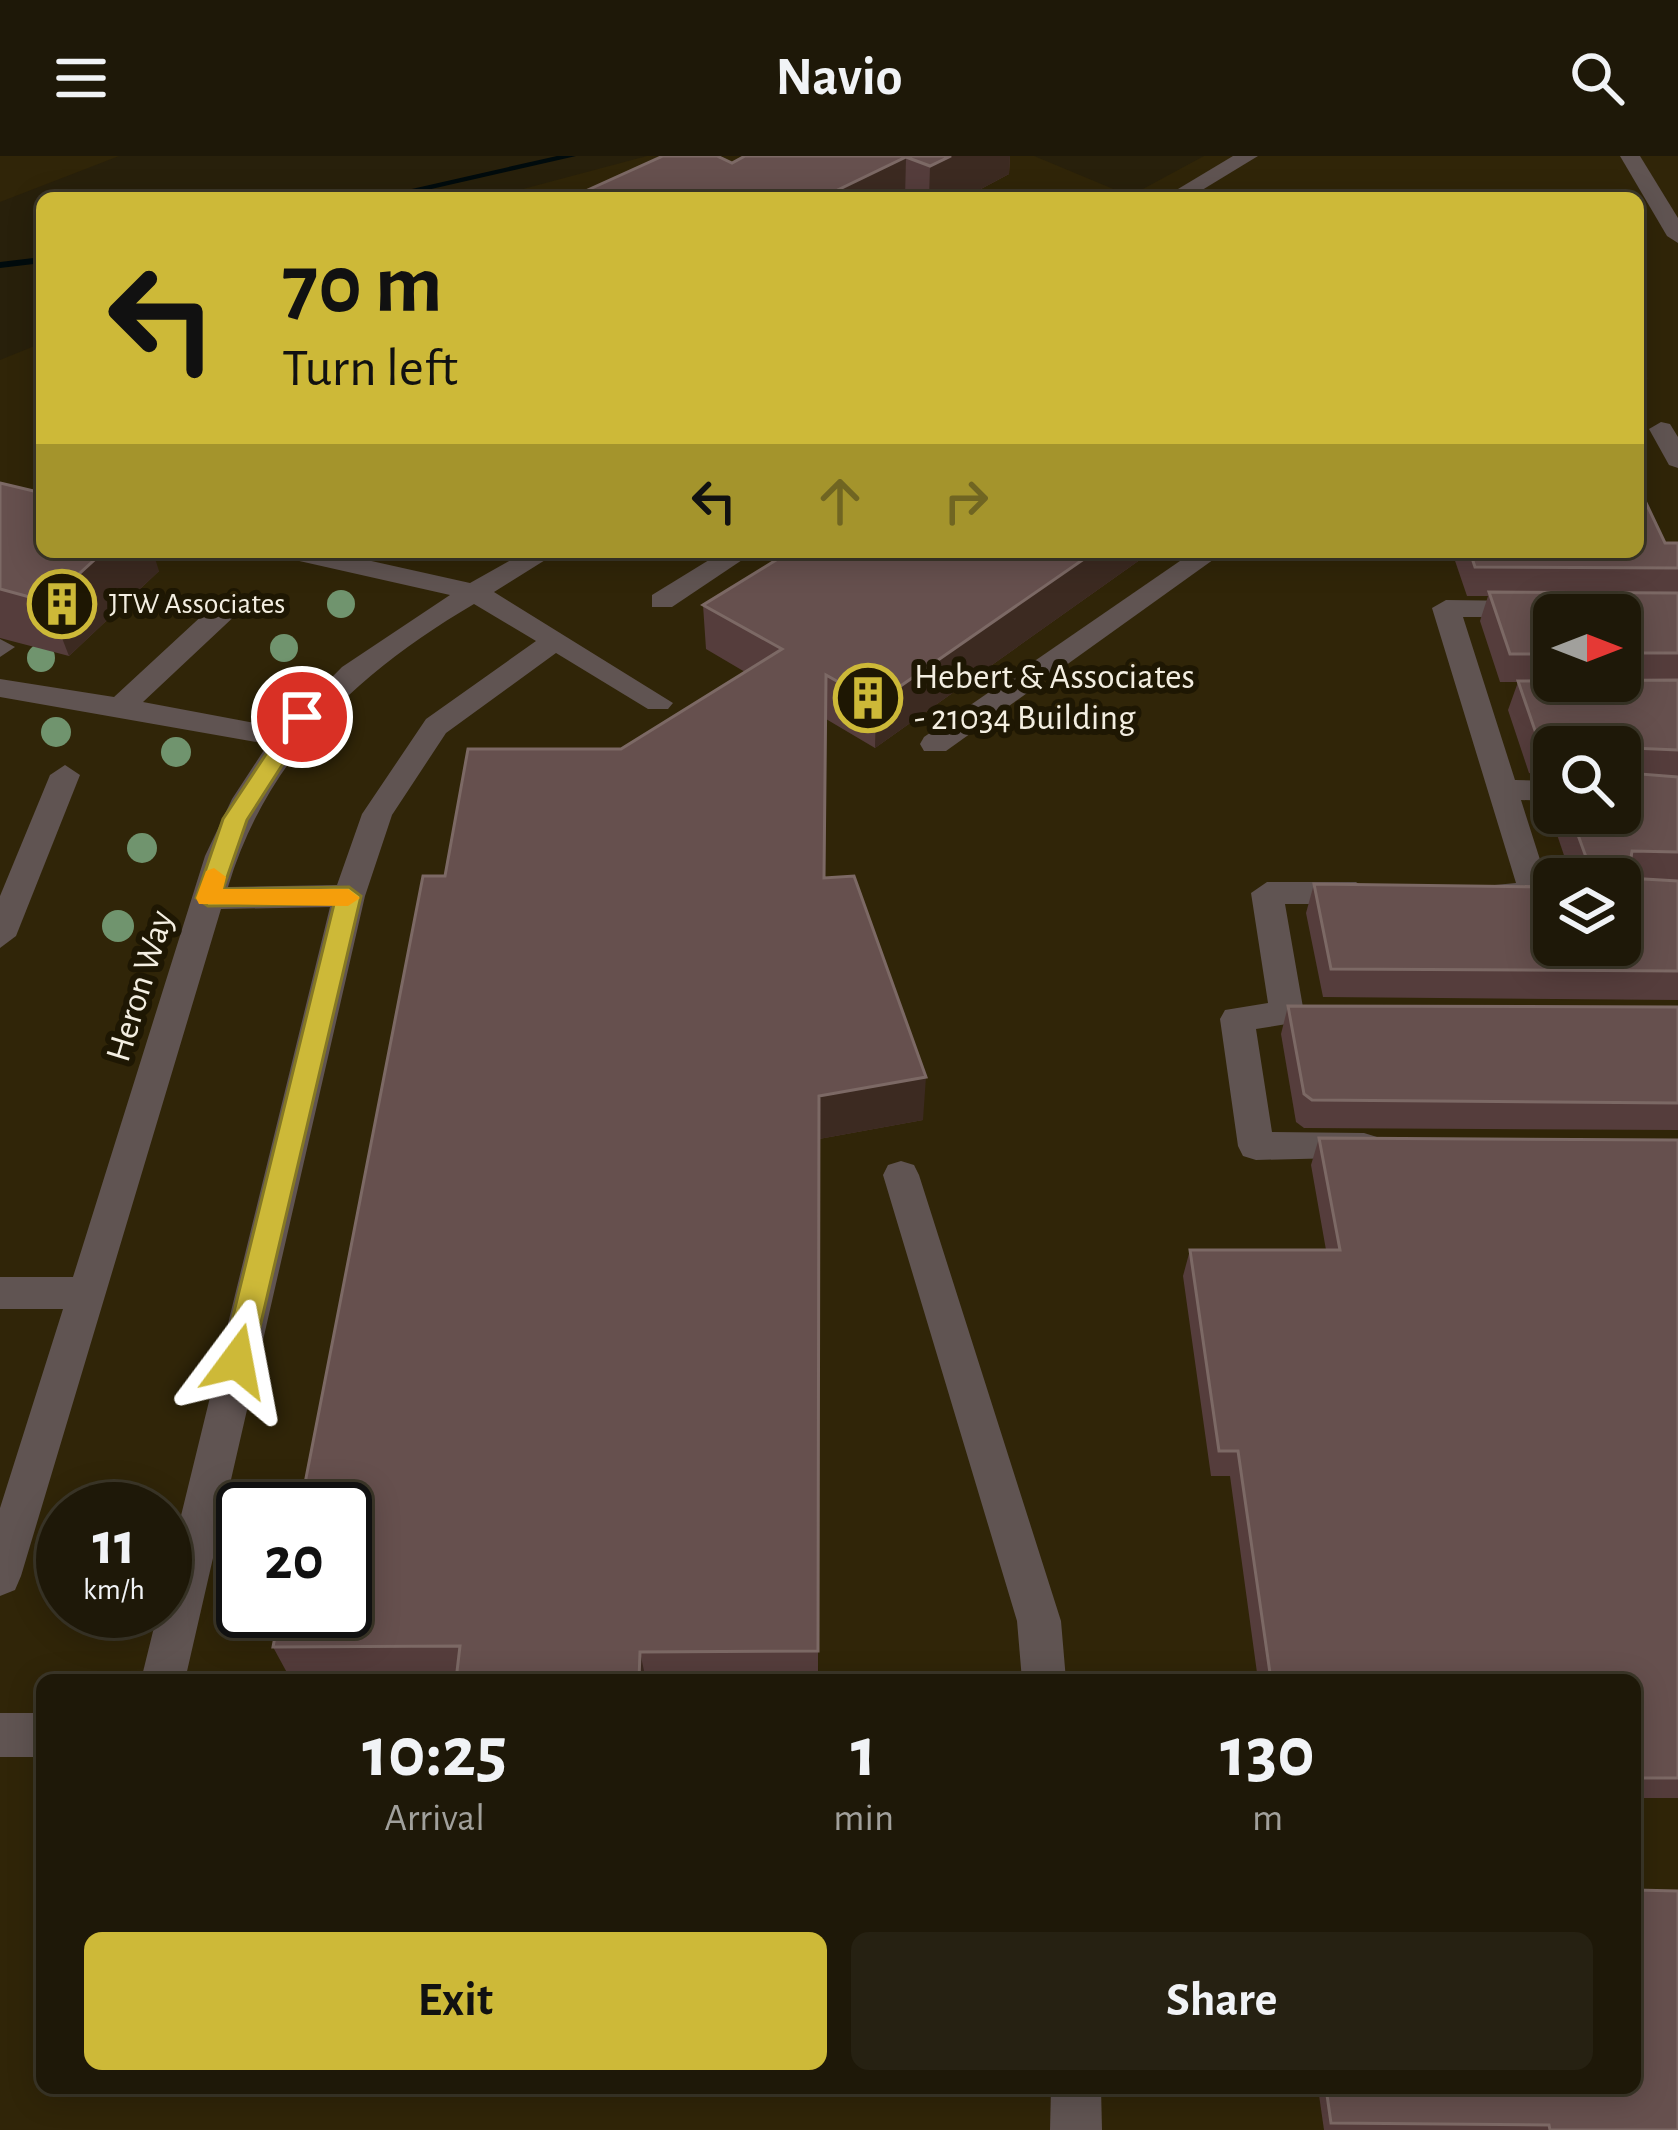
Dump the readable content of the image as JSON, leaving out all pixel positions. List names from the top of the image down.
{
  "streets": {
    "street": ["Heron Way"]
  },
  "places": {
    "building": ["JTW Associates", "Hebert & Associates - 21034 Building"]
  },
  "north": "right",
  "page": {
    "header": "Navio",
    "turn": ["70 m", "Turn left"],
    "speed": "11 km/h",
    "limit": "20",
    "eta": [
      "10:25",
      "Arrival",
      "1",
      "min",
      "130",
      "m"
    ],
    "buttons": ["Exit", "Share"]
  }
}
